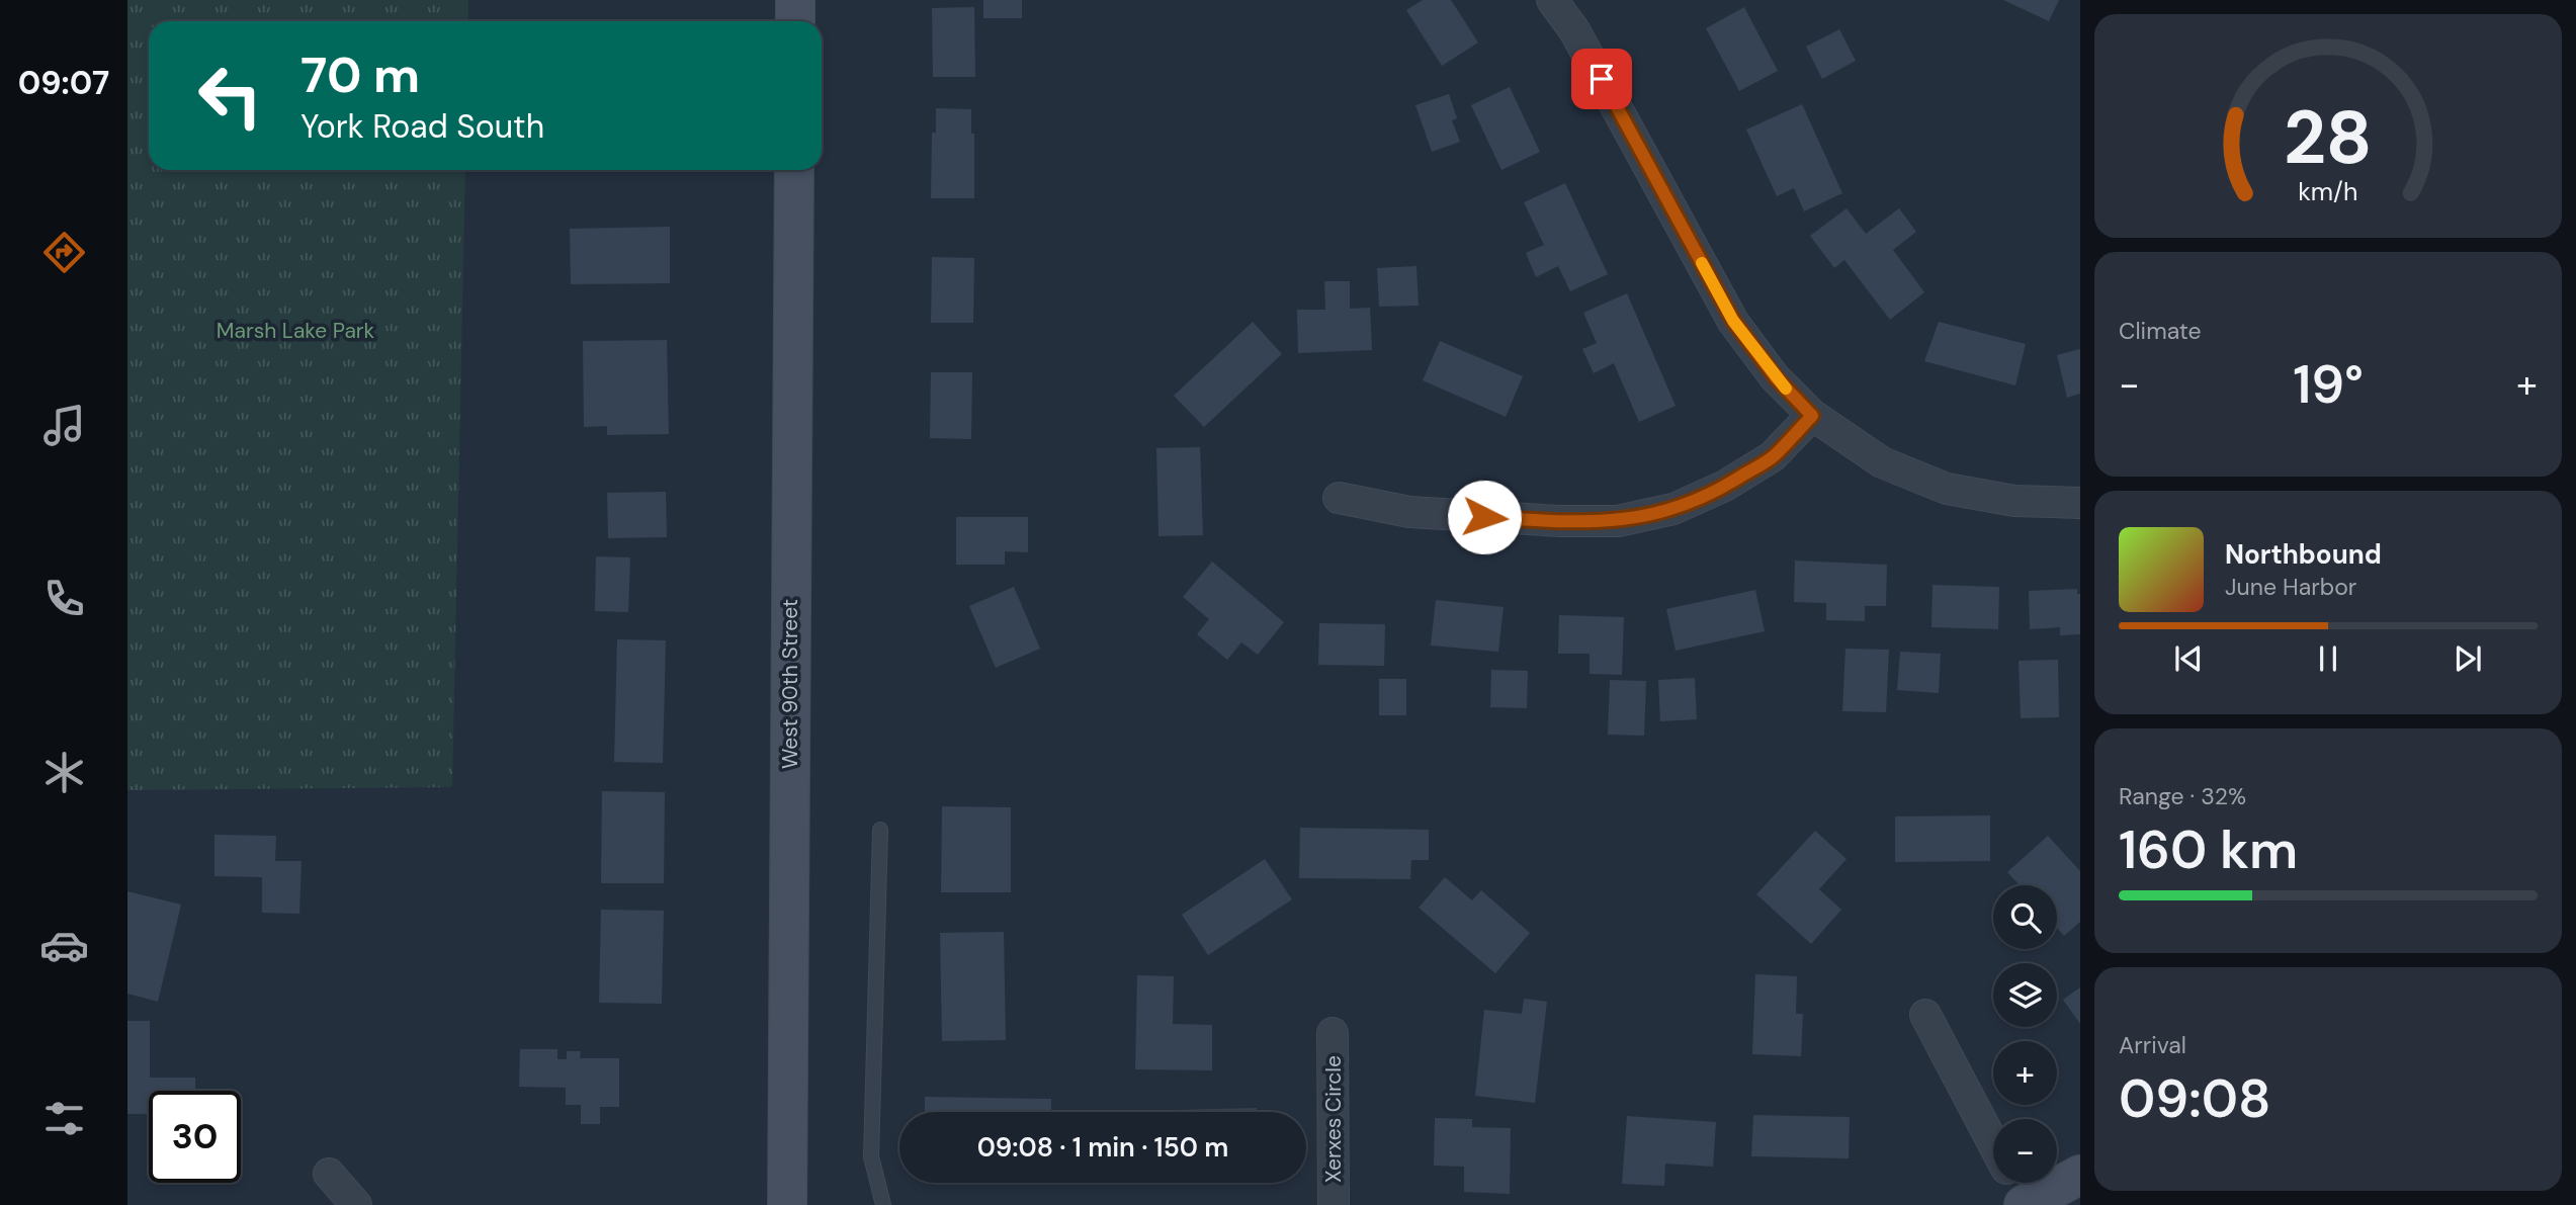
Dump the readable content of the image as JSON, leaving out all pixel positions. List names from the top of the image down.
{
  "streets": {
    "street": ["West 90th Street", "Xerxes Circle"]
  },
  "parks": ["Marsh Lake Park"],
  "page": {
    "tabs": "09:07",
    "turn": ["70 m", "York Road South"],
    "tile": [
      "Climate",
      ["Range · 32%", "160 km"],
      ["Arrival", "09:08"]
    ],
    "heat": ["−", "19°", "+"],
    "song": ["Northbound", "June Harbor"],
    "map_buttons": ["+", "−"],
    "limit": "30",
    "trip": "09:08 · 1 min · 150 m",
    "gauge": ["28", "km/h"]
  }
}
